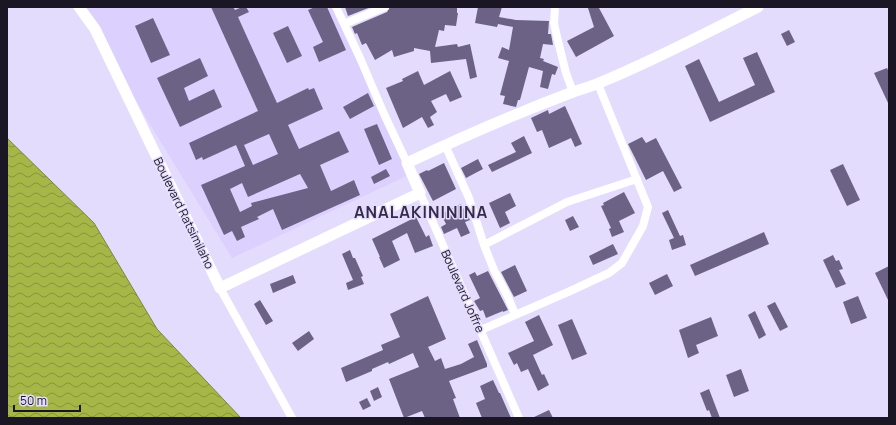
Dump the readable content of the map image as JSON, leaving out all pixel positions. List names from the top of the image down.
{
  "streets": {
    "street": ["Boulevard Ratsimilaho", "Boulevard Joffre"]
  },
  "districts": ["ANALAKINININA"],
  "scale_bar": "50 m"
}
